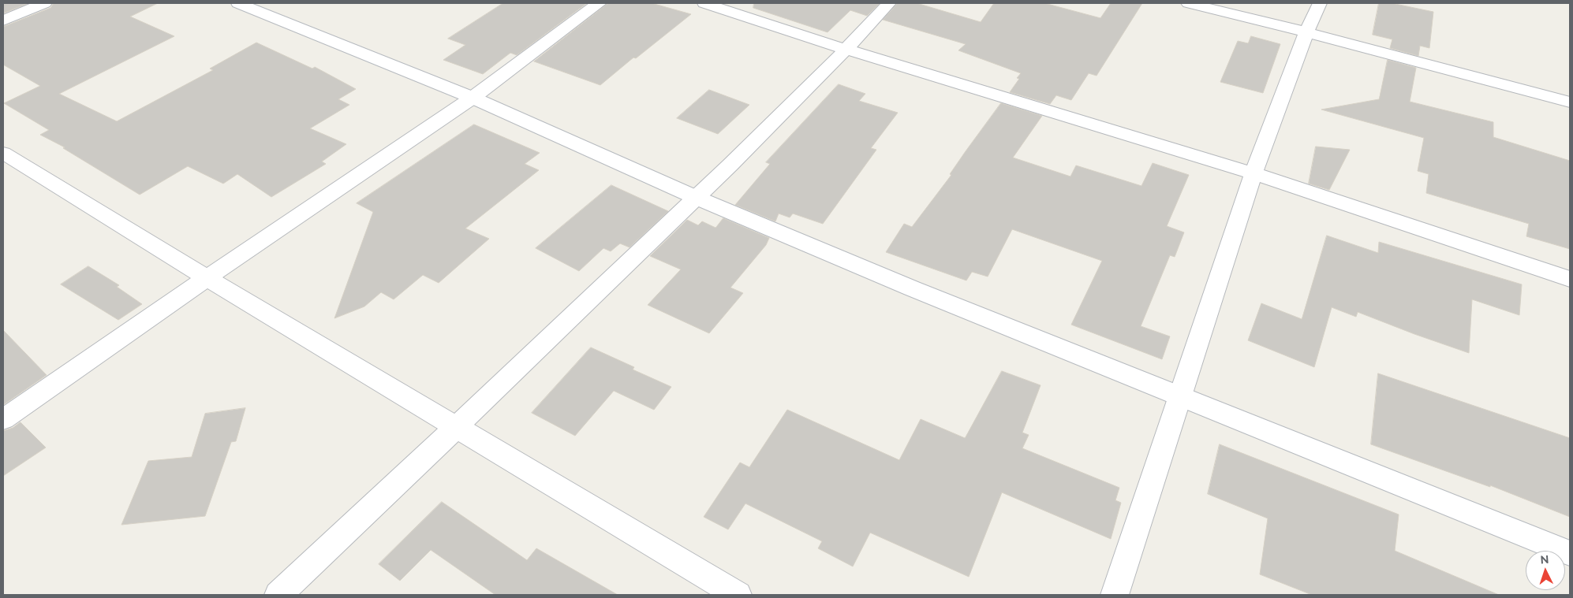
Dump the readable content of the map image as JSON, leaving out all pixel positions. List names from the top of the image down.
{
  "north": "top"
}
